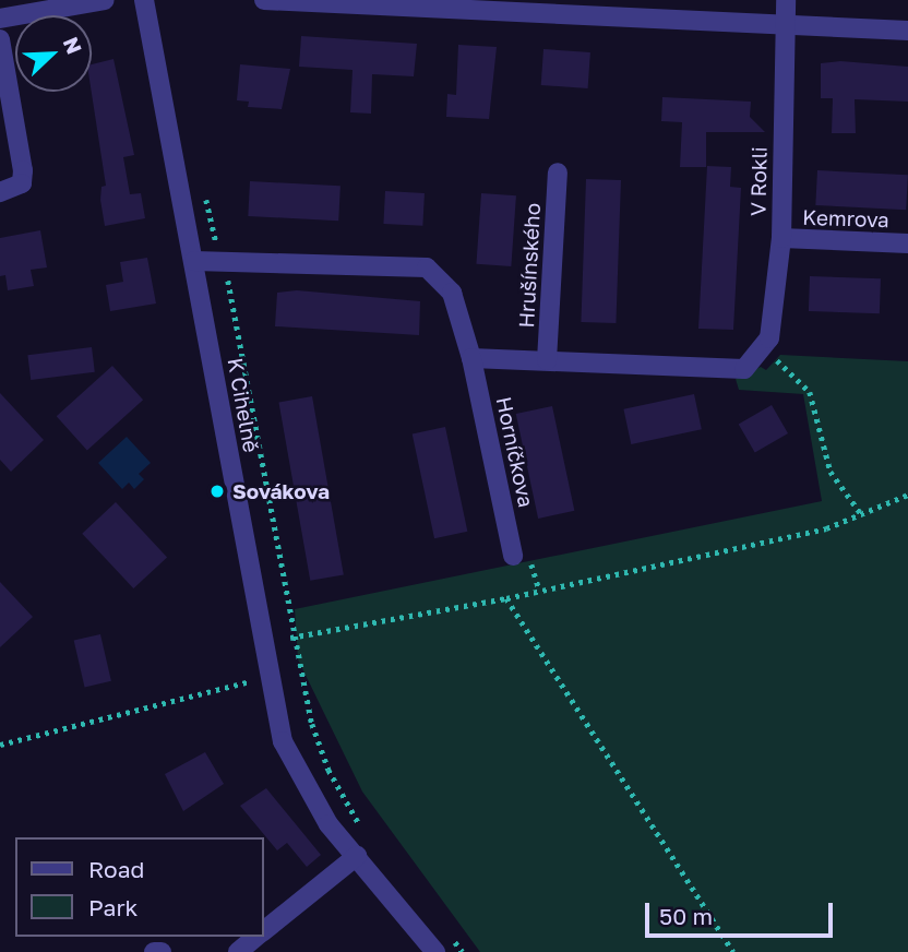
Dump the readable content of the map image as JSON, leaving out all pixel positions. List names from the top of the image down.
{
  "streets": {
    "street": [
      "V Rokli",
      "Kemrova",
      "Hrušínského",
      "K Cihelně",
      "Horníčkova"
    ]
  },
  "crossings": [
    ["V Rokli", "Kemrova"]
  ],
  "places": ["Sovákova"],
  "legend": ["Road", "Park"],
  "scale_bar": "50 m",
  "north": "top right"
}
